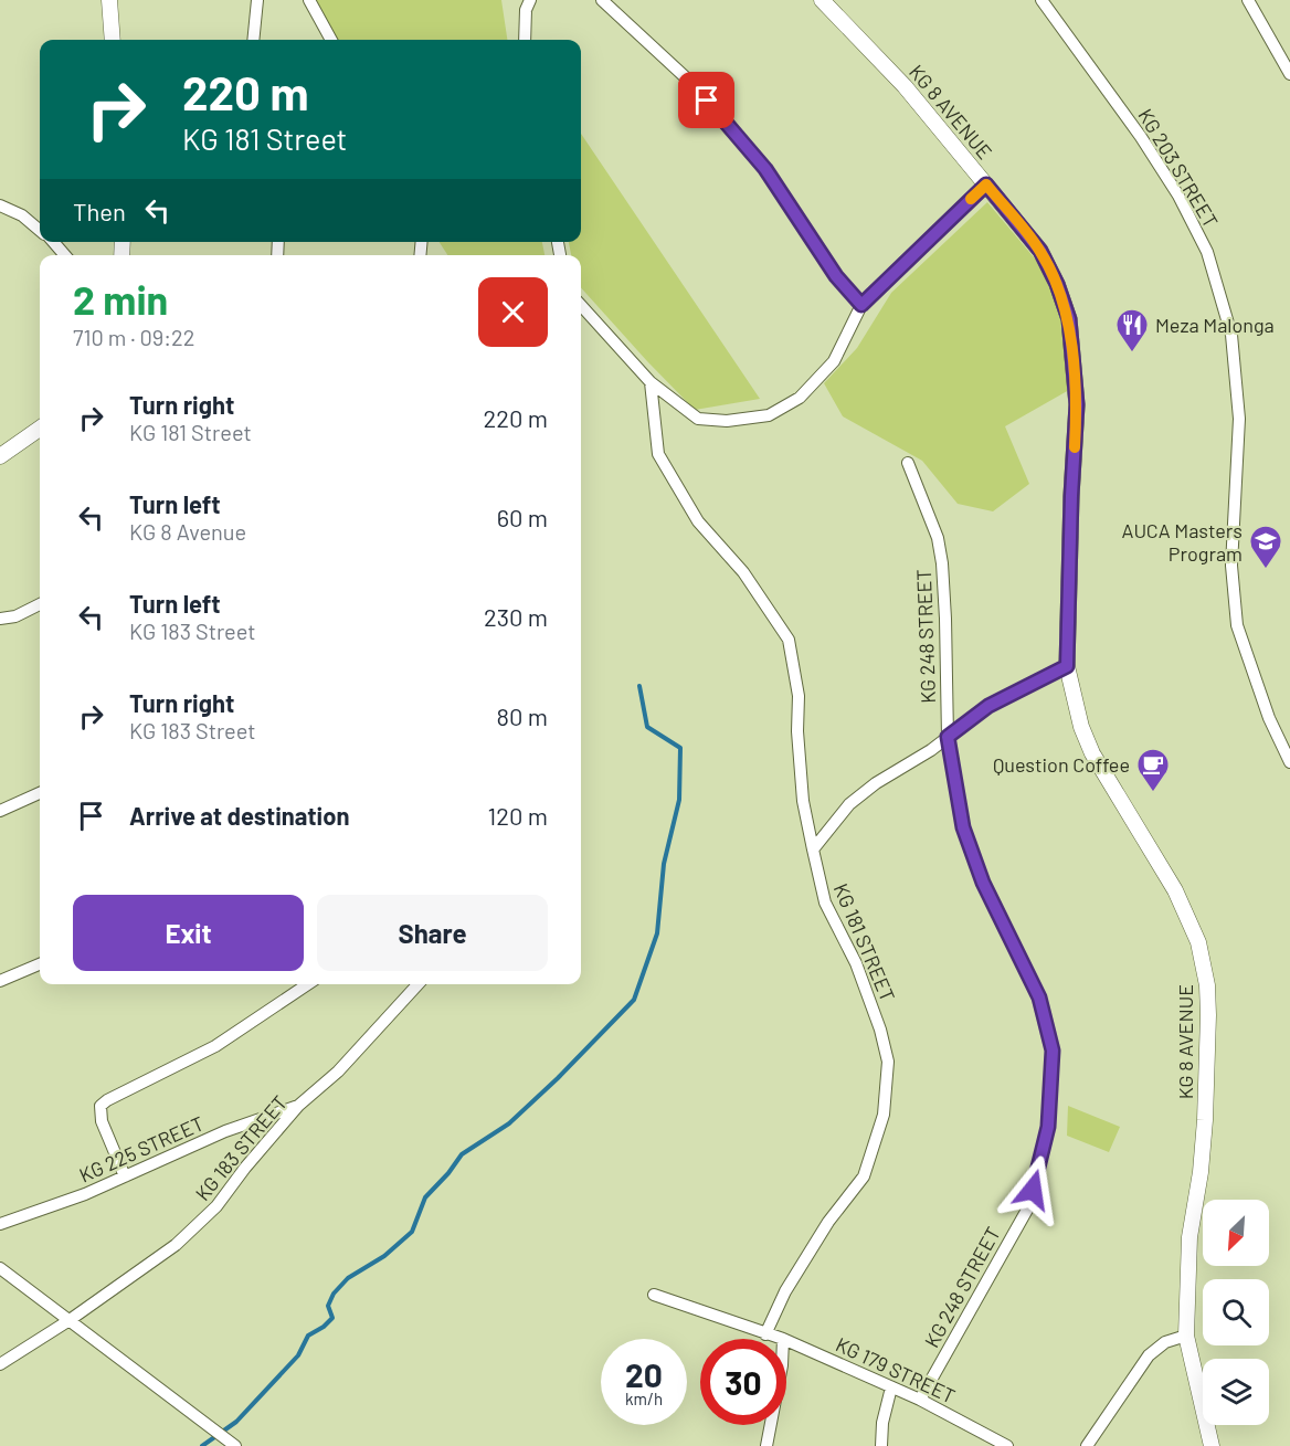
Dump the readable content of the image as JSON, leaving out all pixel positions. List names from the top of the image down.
{
  "streets": {
    "street": [
      "KG 8 AVENUE",
      "KG 203 STREET",
      "KG 248 STREET",
      "KG 181 STREET",
      "KG 183 STREET",
      "KG 225 STREET",
      "KG 179 STREET"
    ]
  },
  "crossings": [
    ["KG 248 STREET", "KG 179 STREET"],
    ["KG 181 STREET", "KG 179 STREET"],
    ["KG 183 STREET", "KG 225 STREET"]
  ],
  "places": {
    "restaurant": ["Meza Malonga"],
    "school or university": ["AUCA Masters Program"],
    "cafe": ["Question Coffee"]
  },
  "north": "bottom left",
  "page": {
    "turn": ["220 m", "KG 181 Street"],
    "then": "Then",
    "heading": ["2 min", "710 m · 09:22"],
    "list": [
      {
        "name": "Turn right",
        "note": "KG 181 Street",
        "value": "220 m"
      },
      {
        "name": "Turn left",
        "note": "KG 8 Avenue",
        "value": "60 m"
      },
      {
        "name": "Turn left",
        "note": "KG 183 Street",
        "value": "230 m"
      },
      {
        "name": "Turn right",
        "note": "KG 183 Street",
        "value": "80 m"
      },
      {
        "name": "Arrive at destination",
        "value": "120 m"
      }
    ],
    "buttons": ["Exit", "Share"],
    "speed": "20 km/h",
    "limit": "30"
  }
}
